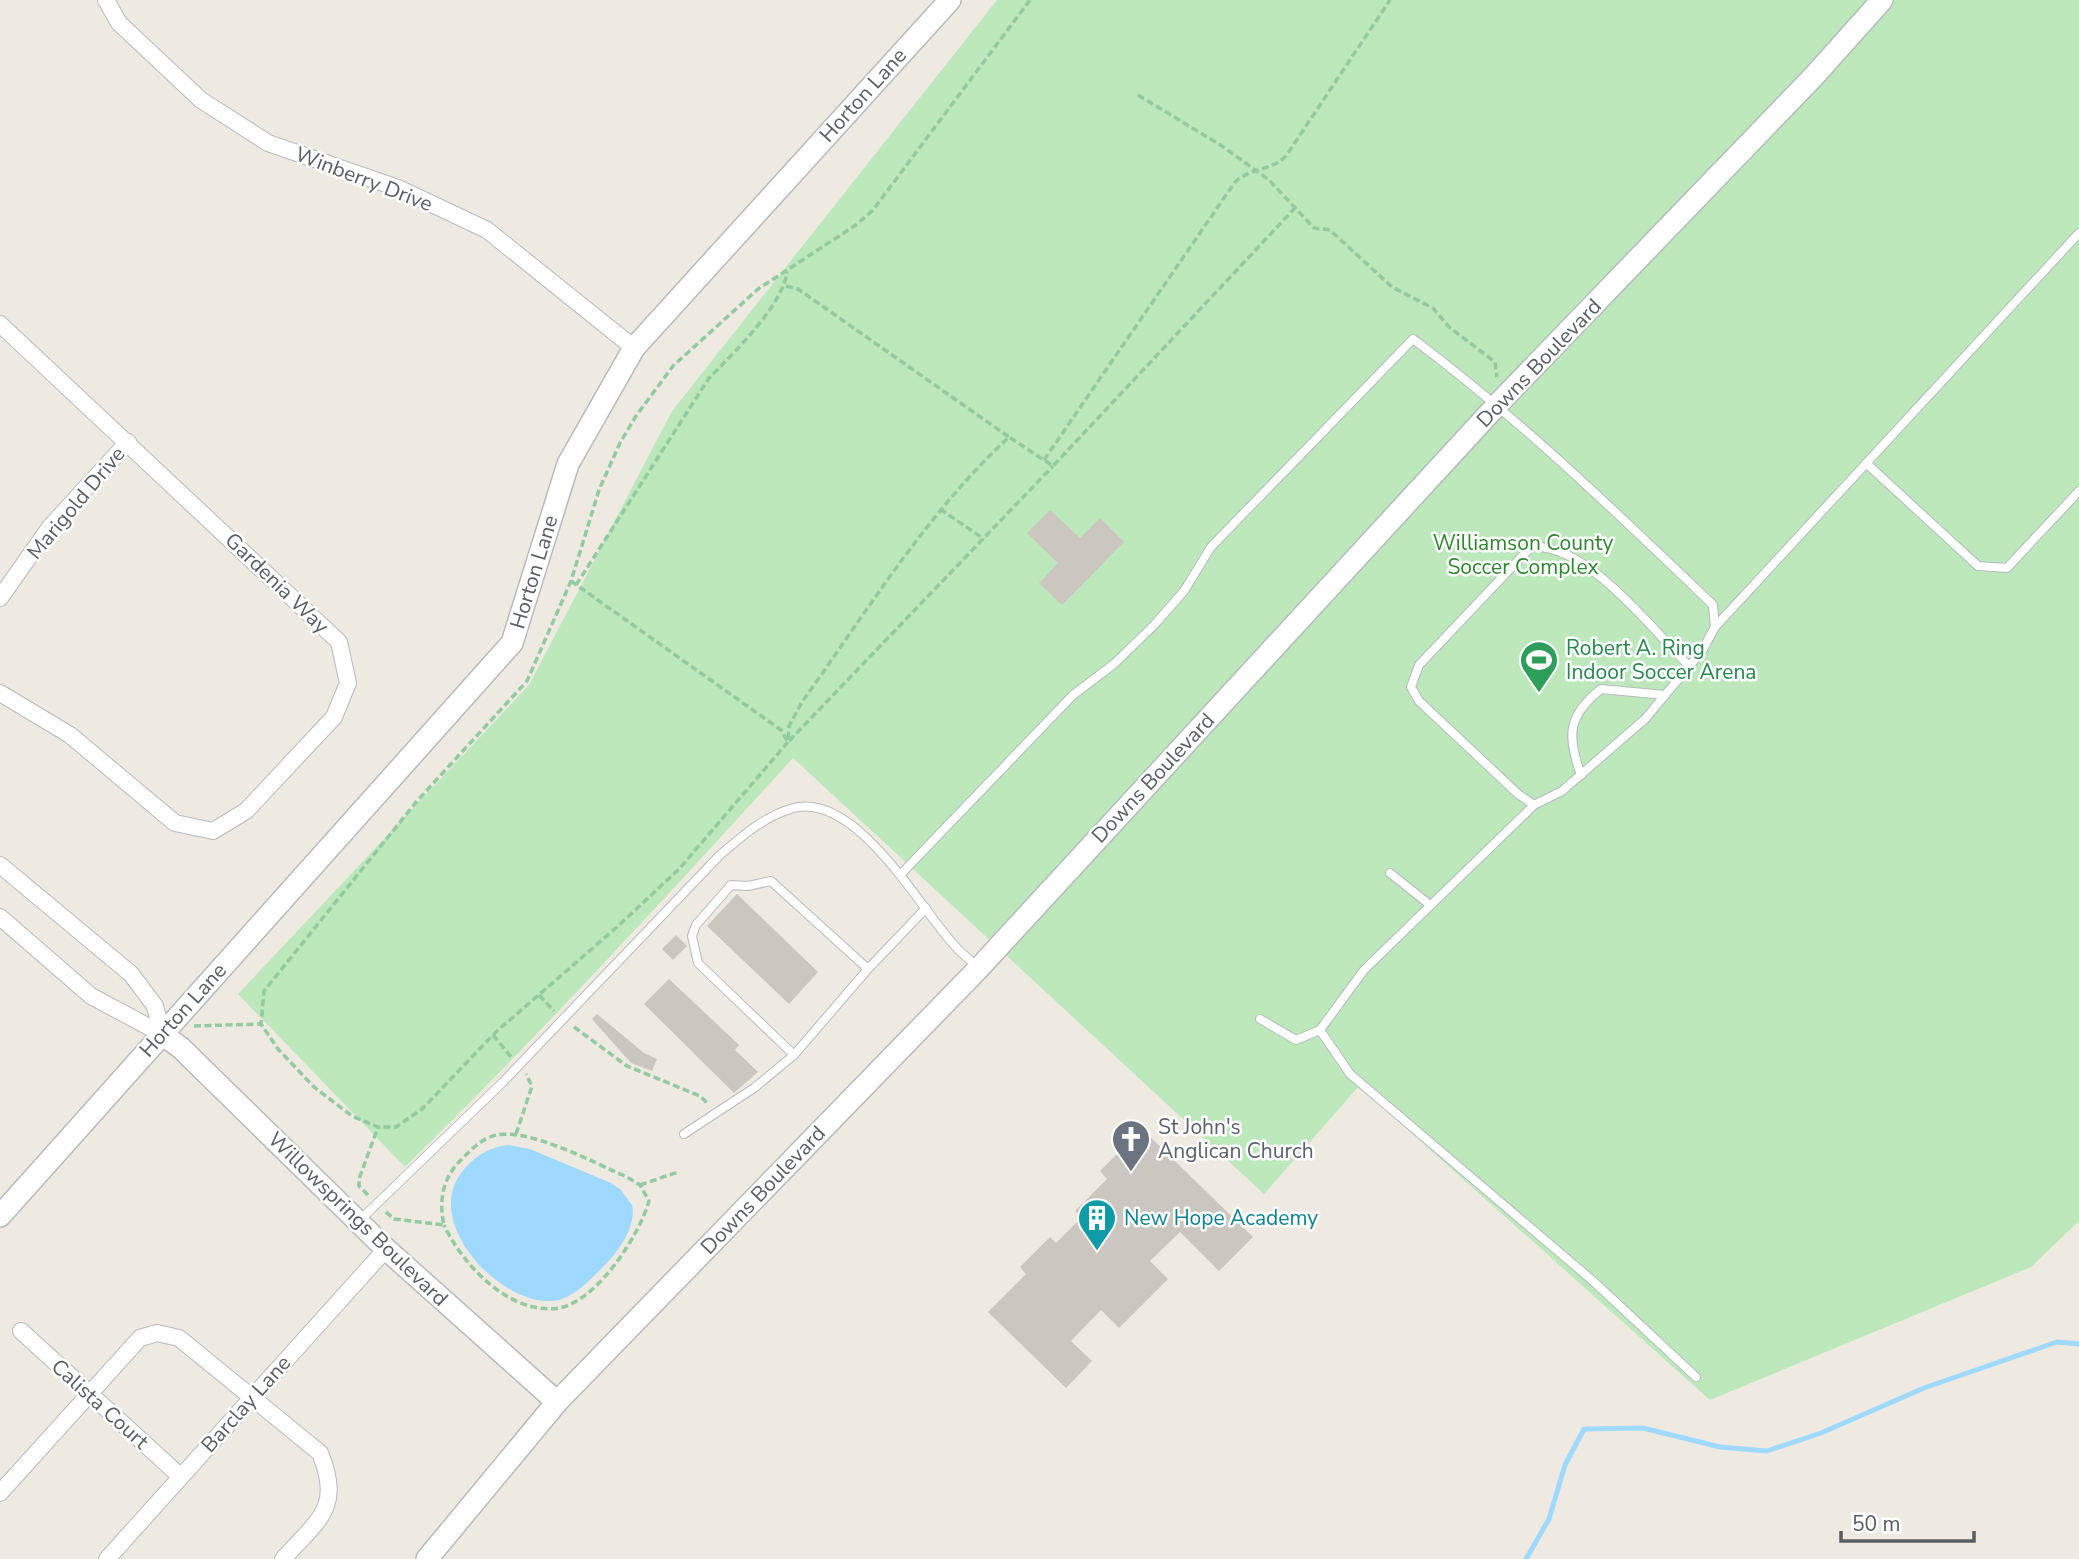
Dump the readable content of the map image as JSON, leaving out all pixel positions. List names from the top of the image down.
{
  "streets": {
    "street": [
      "Horton Lane",
      "Winberry Drive",
      "Downs Boulevard",
      "Marigold Drive",
      "Gardenia Way",
      "Willowsprings Boulevard",
      "Calista Court",
      "Barclay Lane"
    ]
  },
  "crossings": [
    ["Horton Lane", "Winberry Drive"],
    ["Horton Lane", "Willowsprings Boulevard"],
    ["Downs Boulevard", "Willowsprings Boulevard"],
    ["Marigold Drive", "Gardenia Way"],
    ["Willowsprings Boulevard", "Barclay Lane"],
    ["Calista Court", "Barclay Lane"]
  ],
  "parks": ["Williamson County Soccer Complex"],
  "places": {
    "sports": ["Robert A. Ring Indoor Soccer Arena"],
    "church": ["St John's Anglican Church"],
    "building": ["New Hope Academy"]
  },
  "scale_bar": "50 m"
}
